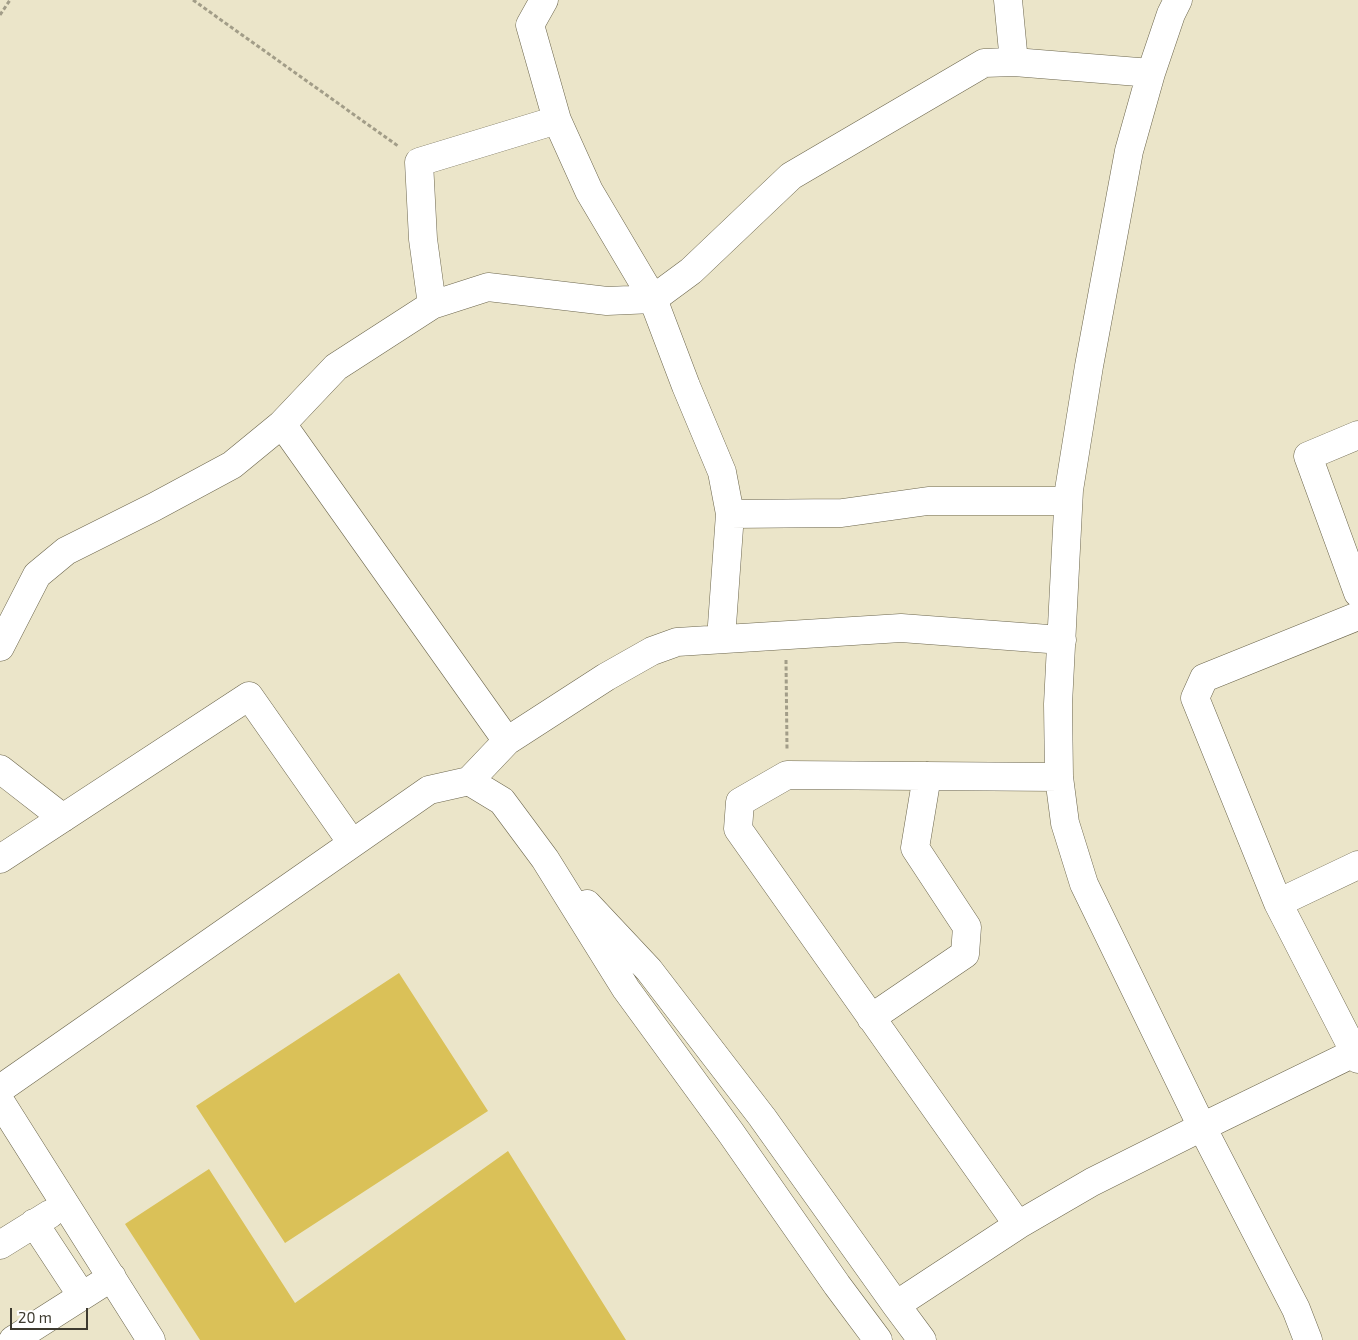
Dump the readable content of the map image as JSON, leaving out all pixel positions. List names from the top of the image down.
{
  "scale_bar": "20 m"
}
